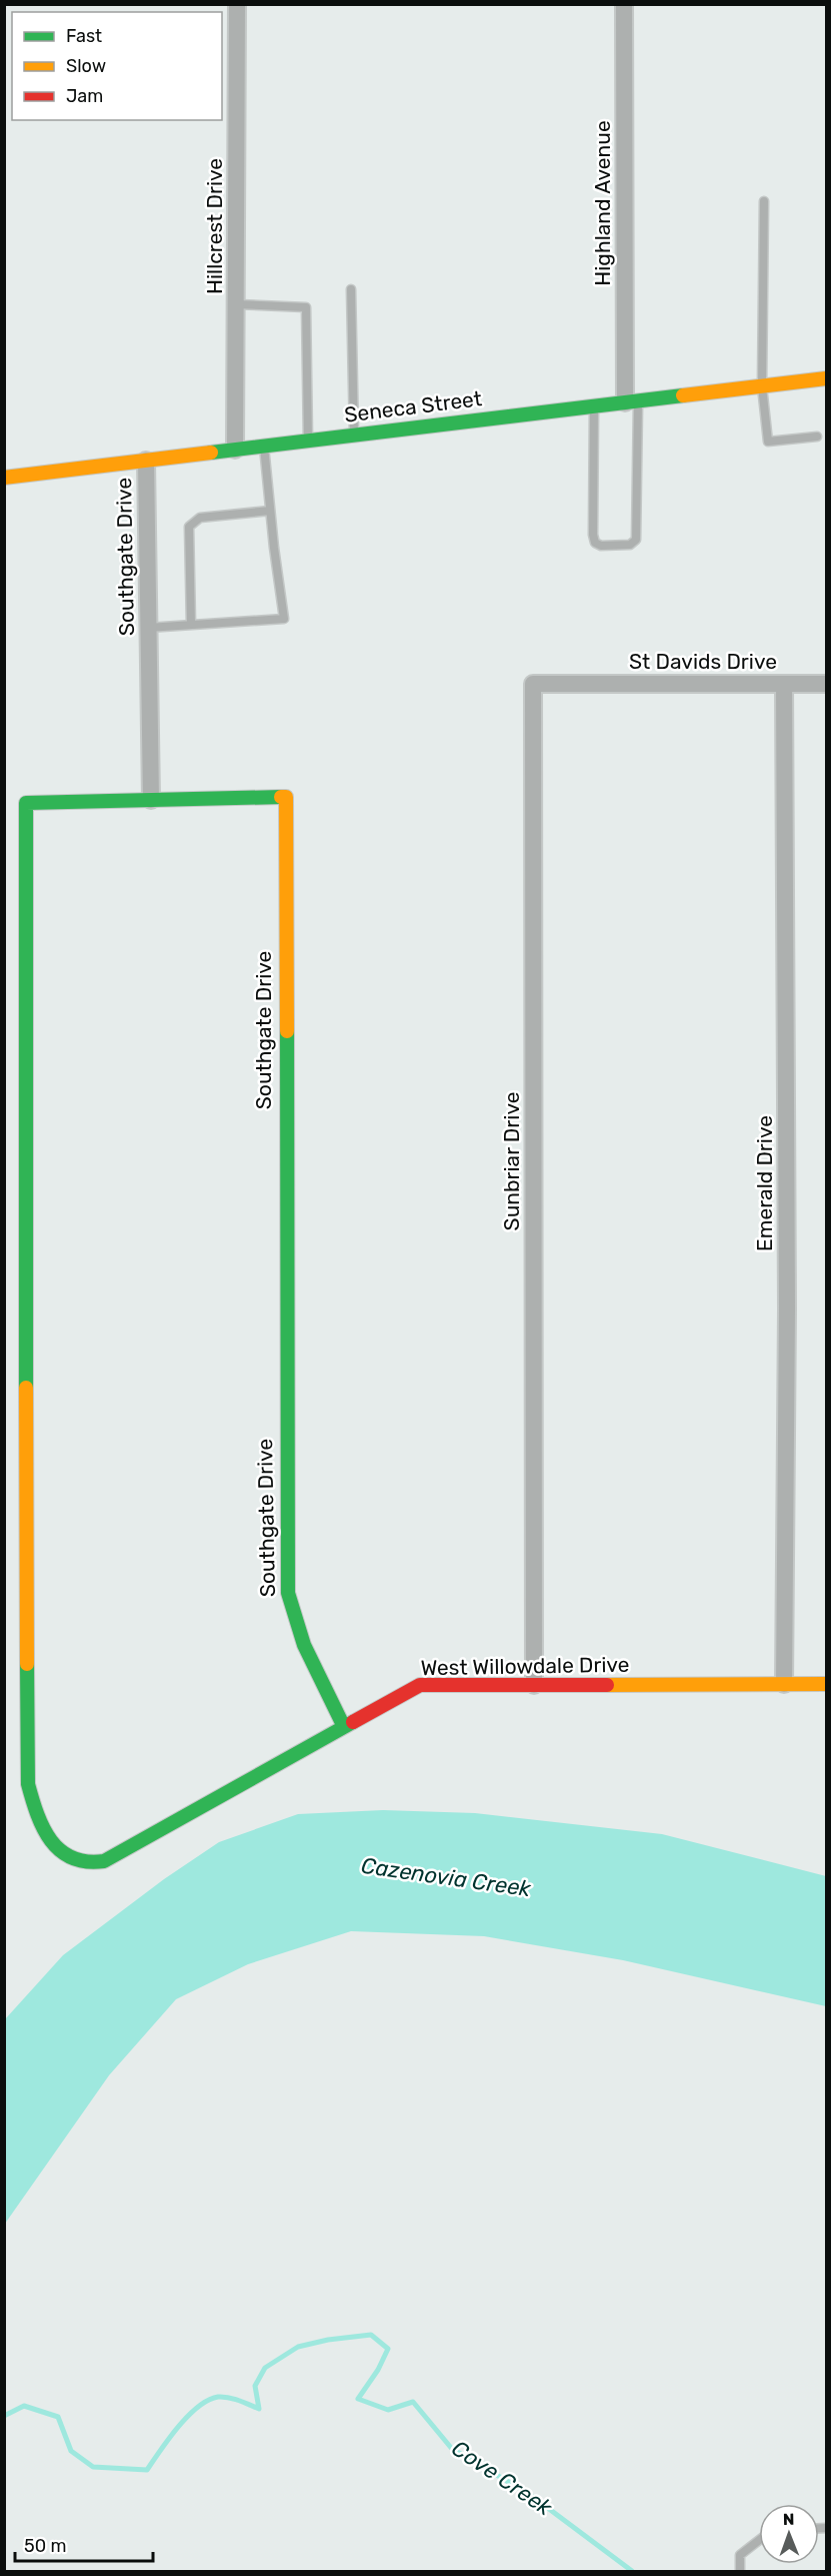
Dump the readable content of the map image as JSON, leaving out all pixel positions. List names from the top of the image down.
{
  "streets": {
    "street": [
      "Highland Avenue",
      "Hillcrest Drive",
      "Seneca Street",
      "Southgate Drive",
      "St Davids Drive",
      "Sunbriar Drive",
      "Emerald Drive",
      "West Willowdale Drive"
    ]
  },
  "crossings": [
    ["Highland Avenue", "Seneca Street"],
    ["Hillcrest Drive", "Seneca Street"],
    ["Seneca Street", "Southgate Drive"],
    ["Southgate Drive", "West Willowdale Drive"],
    ["St Davids Drive", "Sunbriar Drive"],
    ["St Davids Drive", "Emerald Drive"],
    ["Sunbriar Drive", "West Willowdale Drive"],
    ["Emerald Drive", "West Willowdale Drive"]
  ],
  "water": ["Cazenovia Creek", "Cove Creek"],
  "legend": ["Fast", "Slow", "Jam"],
  "scale_bar": "50 m",
  "north": "top"
}
